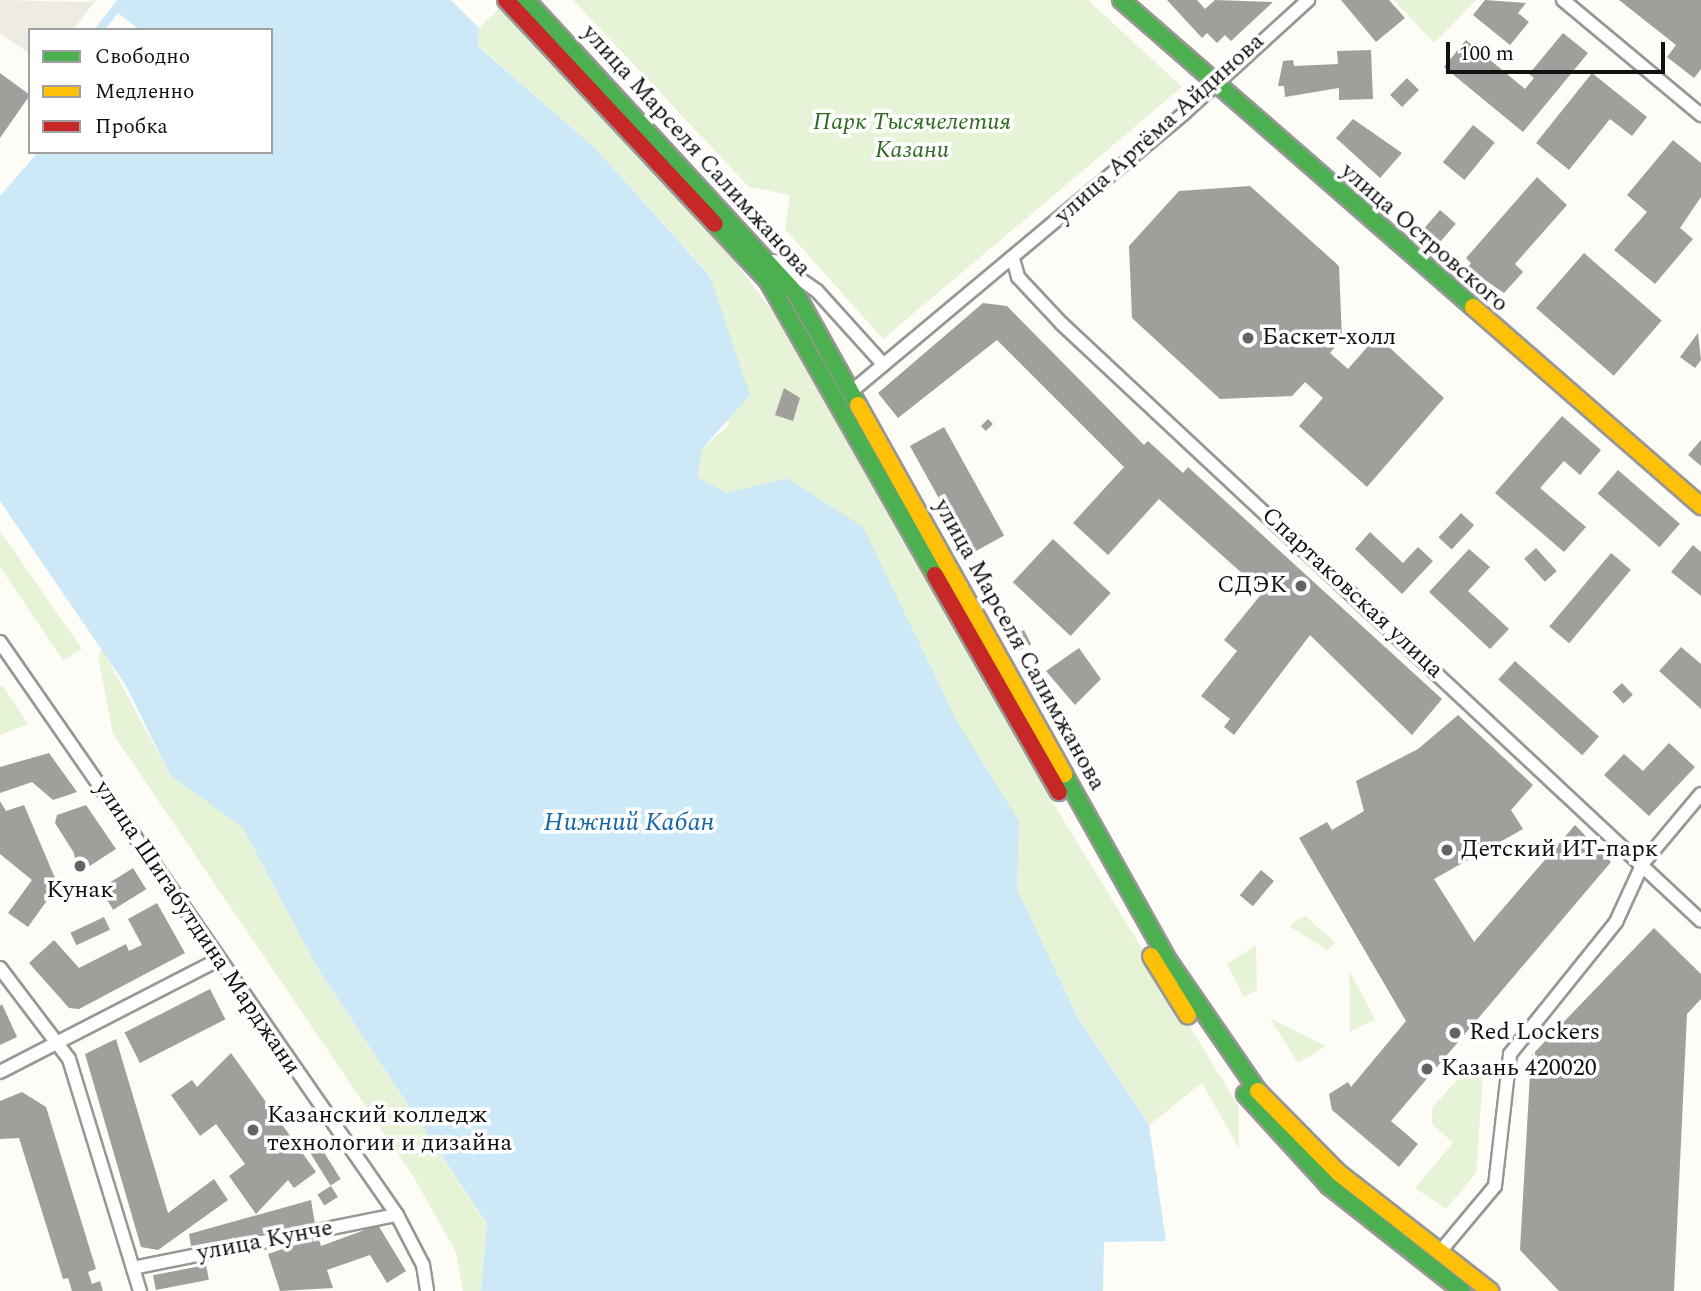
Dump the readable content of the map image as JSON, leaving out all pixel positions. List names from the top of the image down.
{
  "streets": {
    "main road": ["улица Марселя Салимжанова", "улица Островского"],
    "street": [
      "улица Артёма Айдинова",
      "Спартаковская улица",
      "улица Шигабутдина Марджани",
      "улица Кунче"
    ]
  },
  "crossings": [
    ["улица Артёма Айдинова", "улица Марселя Салимжанова"],
    ["улица Артёма Айдинова", "улица Островского"],
    ["улица Артёма Айдинова", "Спартаковская улица"],
    ["улица Шигабутдина Марджани", "улица Кунче"]
  ],
  "water": ["Нижний Кабан"],
  "parks": ["Парк Тысячелетия Казани"],
  "places": [
    "Баскет-холл",
    "СДЭК",
    "Детский ИТ-парк",
    "Кунак",
    "Red Lockers",
    "Казань 420020",
    "Казанский колледж технологии и дизайна"
  ],
  "legend": ["Свободно", "Медленно", "Пробка"],
  "scale_bar": "100 m"
}
